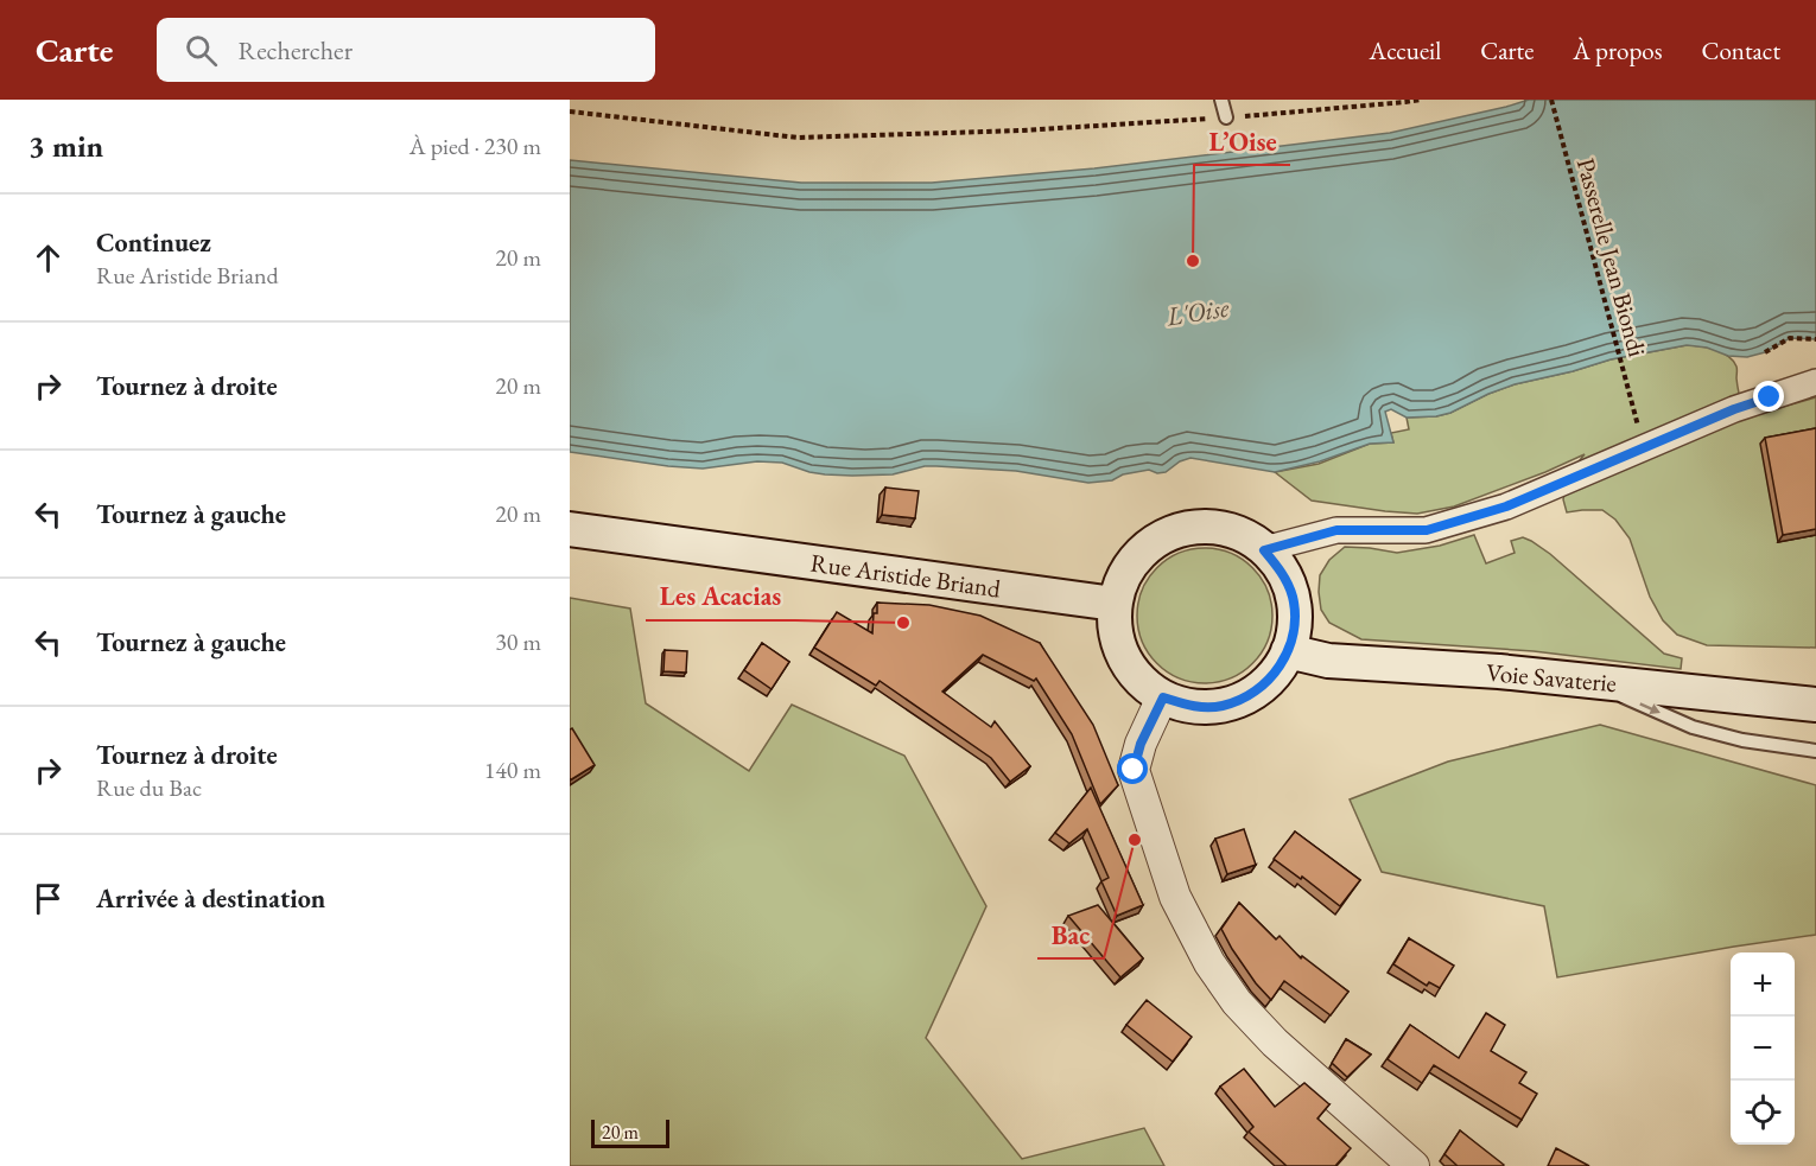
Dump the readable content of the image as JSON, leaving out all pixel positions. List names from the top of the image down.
{
  "streets": {
    "main road": ["Rue Aristide Briand", "Voie Savaterie"],
    "path": ["Passerelle Jean Biondi"]
  },
  "crossings": [
    ["Rue Aristide Briand", "Voie Savaterie"]
  ],
  "water": ["L'Oise"],
  "places": ["L’Oise", "Les Acacias", "Bac"],
  "scale_bar": "20 m",
  "page": {
    "header": "Carte",
    "search": "Rechercher",
    "nav": [
      "Accueil",
      "Carte",
      "À propos",
      "Contact"
    ],
    "heading": ["3 min", "À pied · 230 m"],
    "list": [
      ["Continuez", "Rue Aristide Briand", "20 m"],
      ["Tournez à droite", "20 m"],
      ["Tournez à gauche", "20 m"],
      ["Tournez à gauche", "30 m"],
      ["Tournez à droite", "Rue du Bac", "140 m"],
      "Arrivée à destination"
    ],
    "map_buttons": ["+", "−"],
    "scale": "20 m"
  }
}
